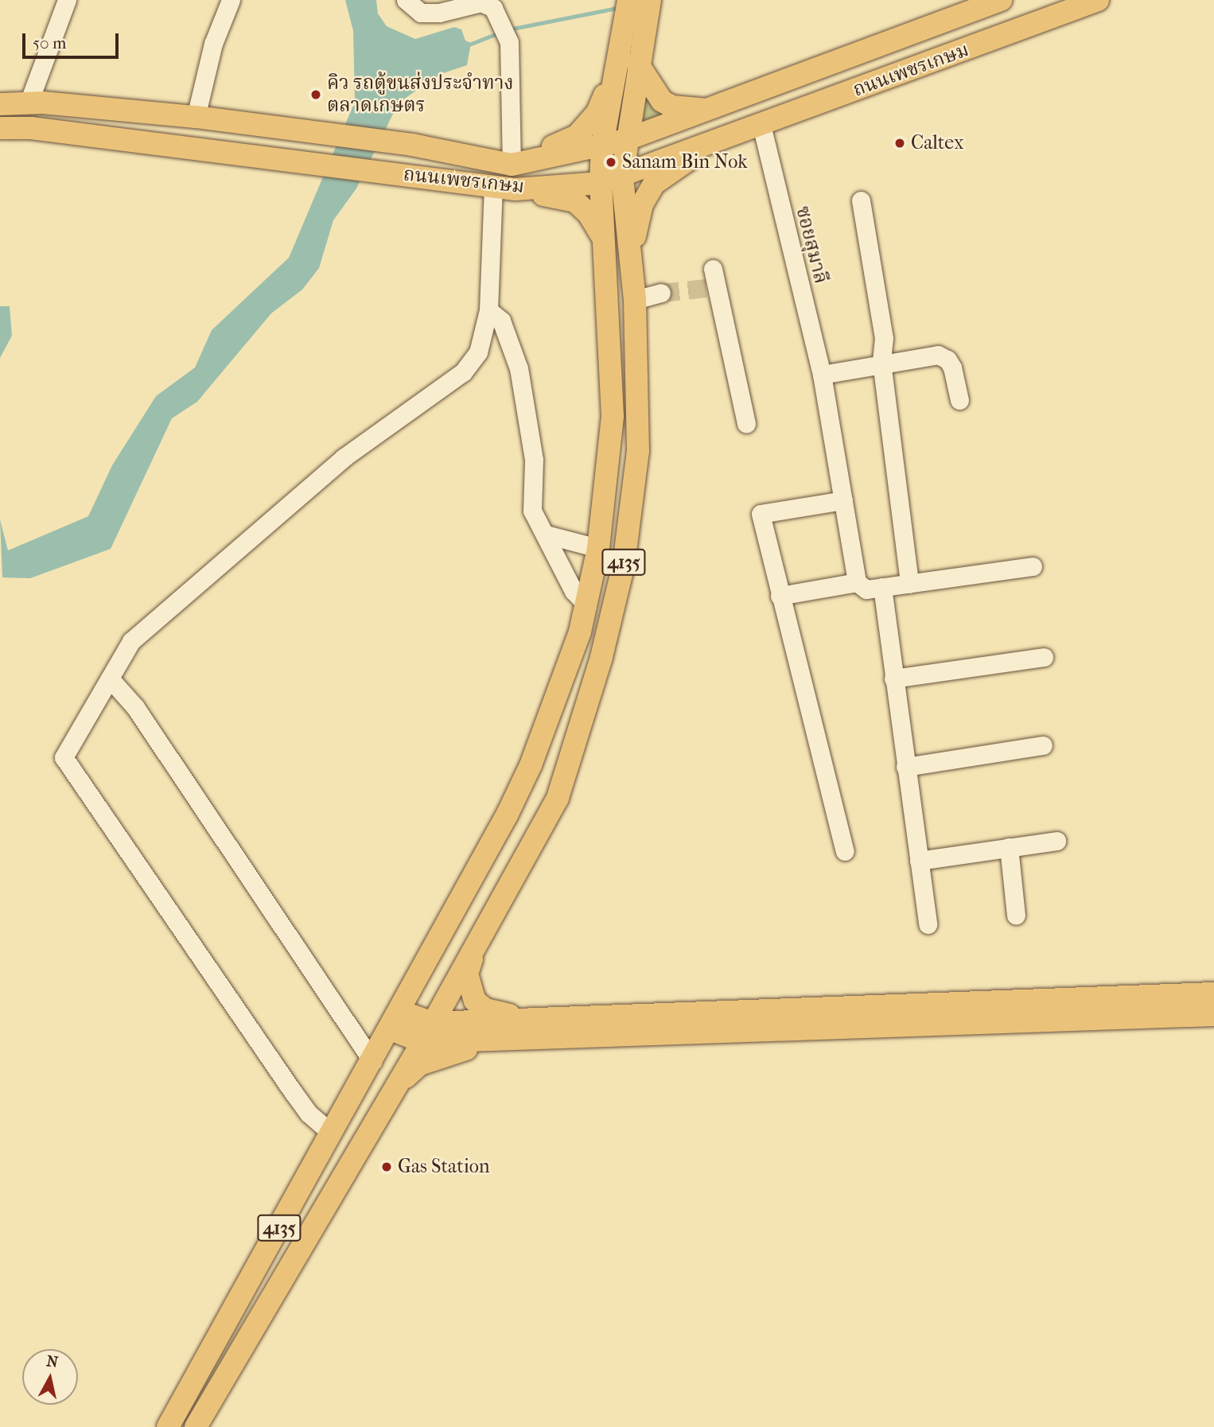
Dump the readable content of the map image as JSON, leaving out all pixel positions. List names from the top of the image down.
{
  "streets": {
    "main road": ["ถนนเพชรเกษม", "4135"],
    "street": ["ซอยสุมาลี"]
  },
  "crossings": [
    ["ถนนเพชรเกษม", "ซอยสุมาลี"],
    ["ถนนเพชรเกษม", "4135"]
  ],
  "places": [
    "คิว รถตู้ขนส่งประจำทาง ตลาดเกษตร",
    "Caltex",
    "Sanam Bin Nok",
    "Gas Station"
  ],
  "scale_bar": "50 m",
  "north": "top"
}
